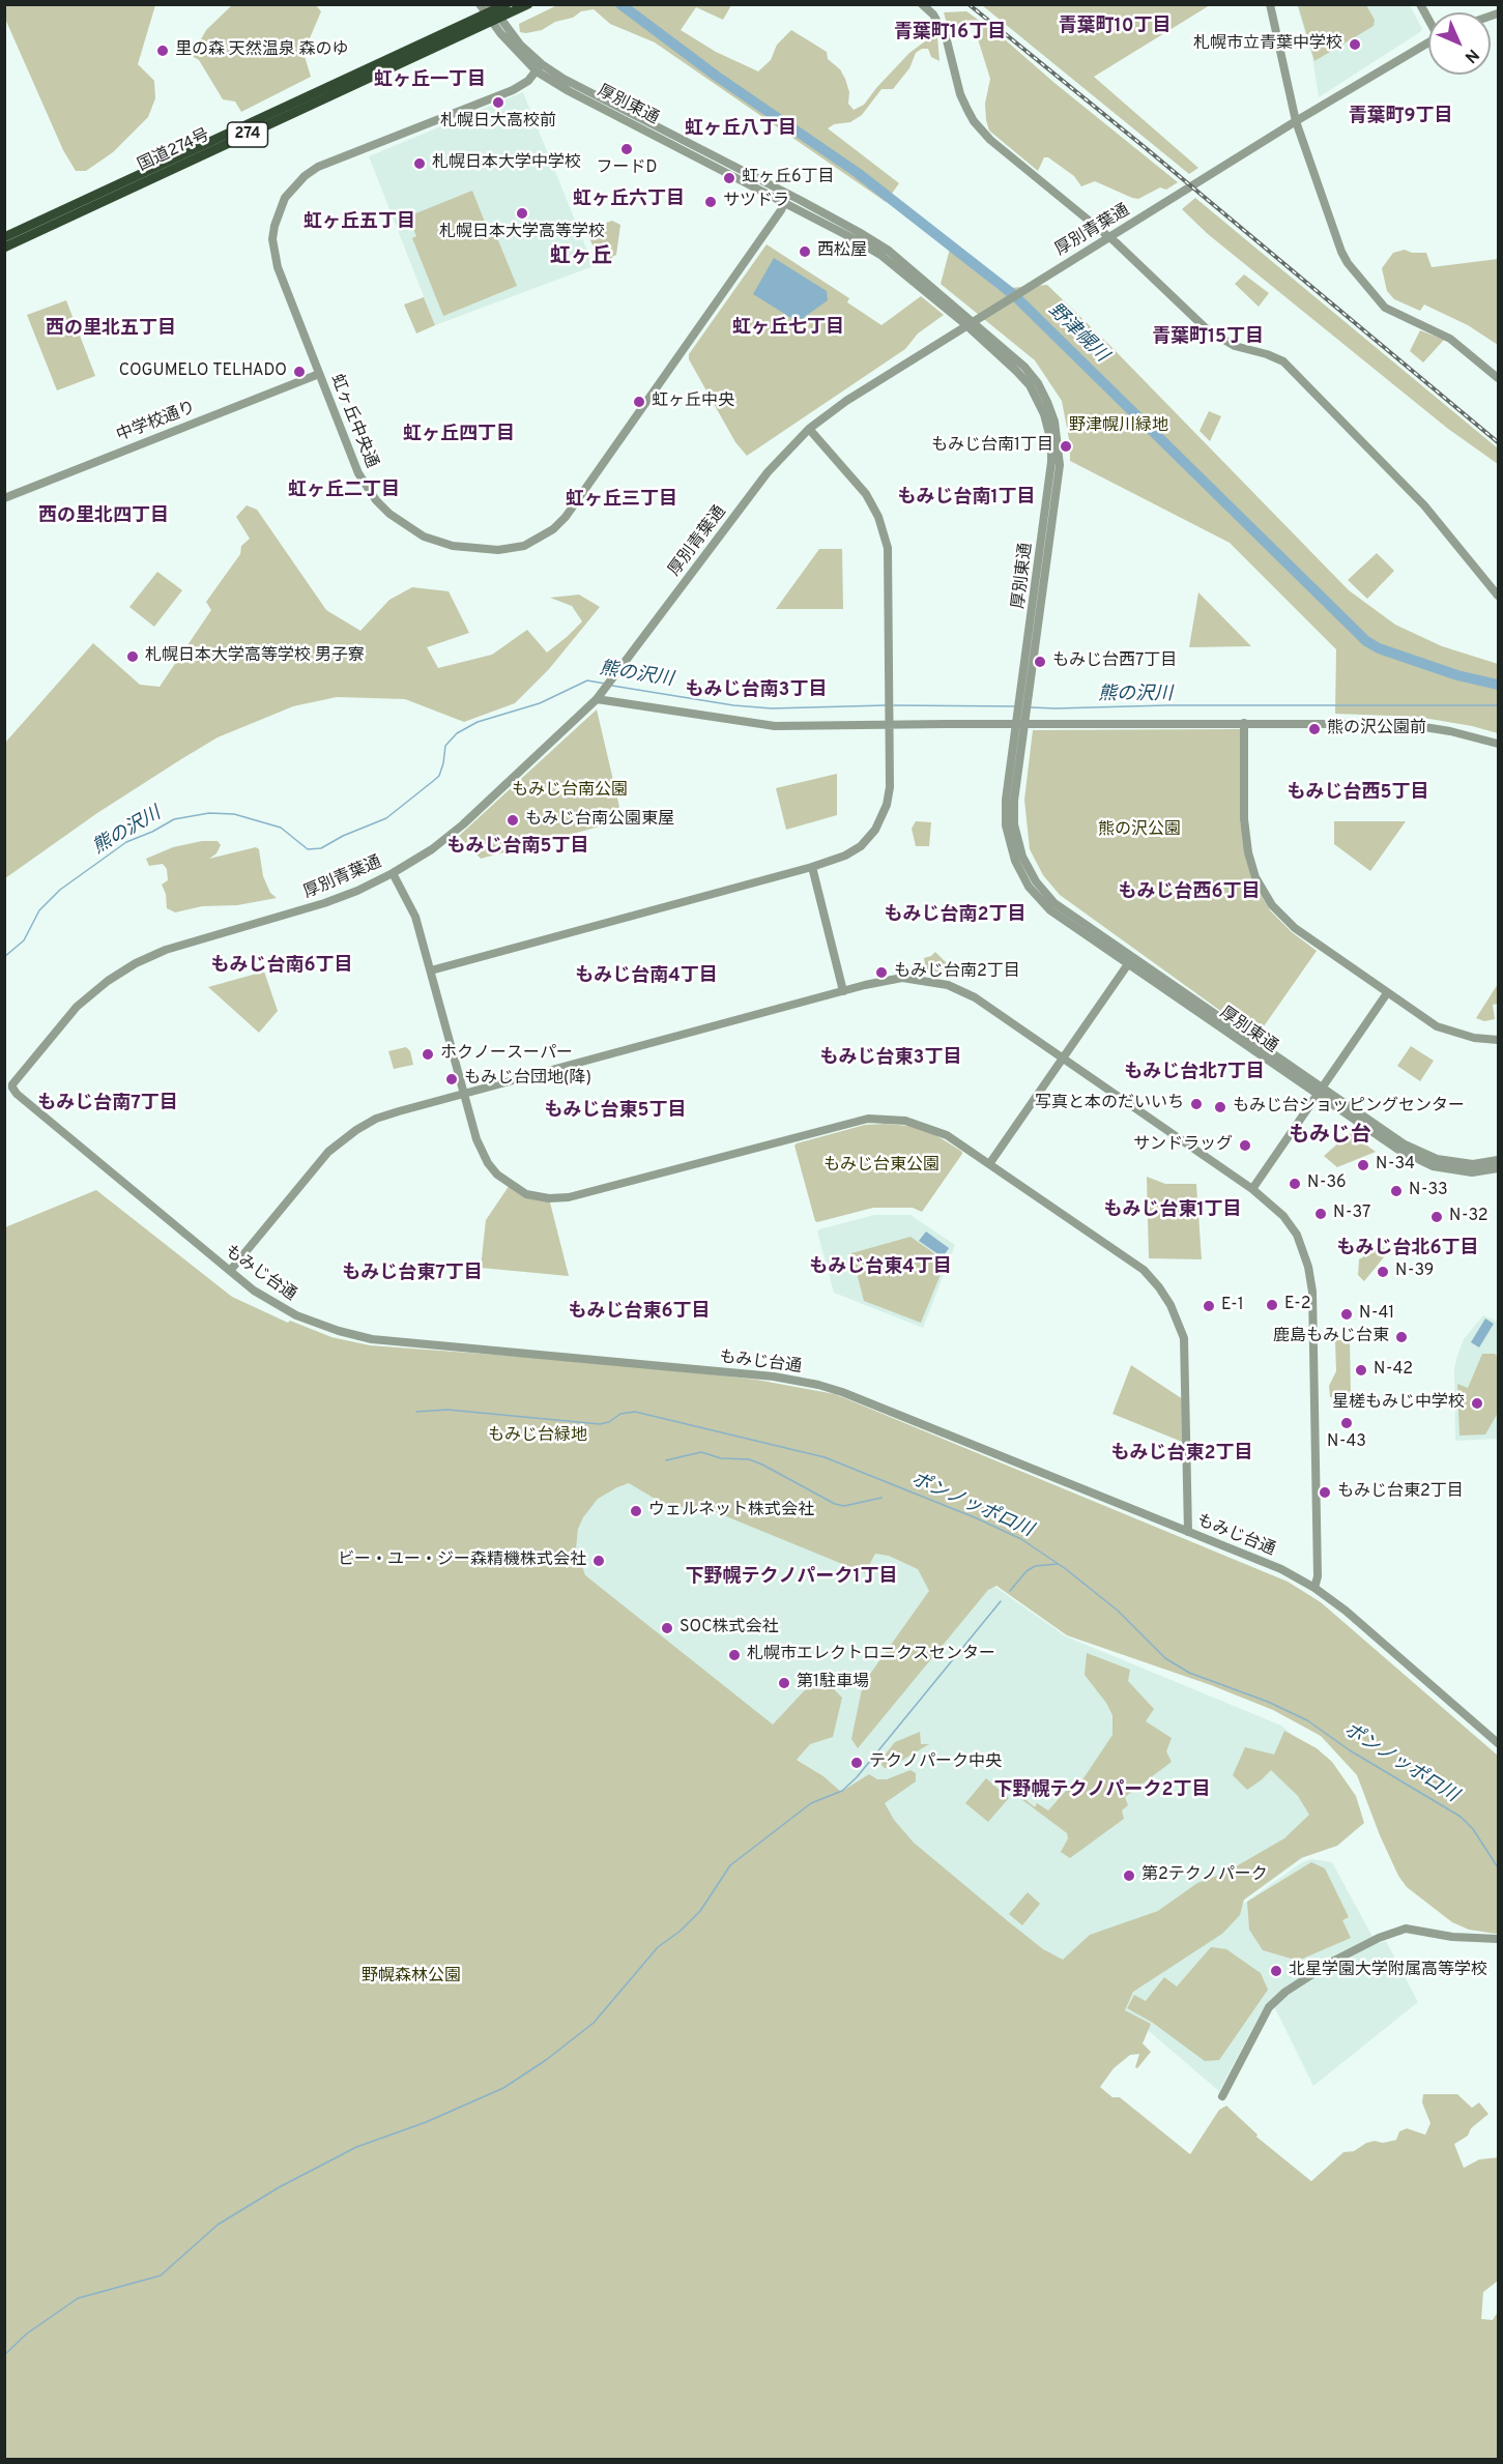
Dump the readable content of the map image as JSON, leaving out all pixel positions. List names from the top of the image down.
{
  "streets": {
    "highway": ["274", "国道274号"],
    "street": [
      "厚別東通",
      "厚別青葉通",
      "虹ヶ丘中央通",
      "中学校通り",
      "もみじ台通"
    ]
  },
  "crossings": [
    ["厚別東通", "274"],
    ["厚別東通", "国道274号"],
    ["厚別東通", "厚別青葉通"],
    ["厚別東通", "虹ヶ丘中央通"],
    ["274", "国道274号"],
    ["厚別青葉通", "もみじ台通"],
    ["虹ヶ丘中央通", "中学校通り"]
  ],
  "districts": [
    "青葉町10丁目",
    "青葉町16丁目",
    "虹ヶ丘一丁目",
    "青葉町9丁目",
    "虹ヶ丘八丁目",
    "虹ヶ丘六丁目",
    "虹ヶ丘五丁目",
    "虹ヶ丘",
    "虹ヶ丘七丁目",
    "西の里北五丁目",
    "青葉町15丁目",
    "虹ヶ丘四丁目",
    "虹ヶ丘二丁目",
    "もみじ台南1丁目",
    "虹ヶ丘三丁目",
    "西の里北四丁目",
    "もみじ台南3丁目",
    "もみじ台西5丁目",
    "もみじ台南5丁目",
    "もみじ台西6丁目",
    "もみじ台南2丁目",
    "もみじ台南6丁目",
    "もみじ台南4丁目",
    "もみじ台東3丁目",
    "もみじ台北7丁目",
    "もみじ台南7丁目",
    "もみじ台東5丁目",
    "もみじ台",
    "もみじ台東1丁目",
    "もみじ台北6丁目",
    "もみじ台東4丁目",
    "もみじ台東7丁目",
    "もみじ台東6丁目",
    "もみじ台東2丁目",
    "下野幌テクノパーク1丁目",
    "下野幌テクノパーク2丁目"
  ],
  "water": ["野津幌川", "熊の沢川", "ポンノッポロ川"],
  "parks": [
    "野津幌川緑地",
    "もみじ台南公園",
    "熊の沢公園",
    "もみじ台東公園",
    "もみじ台緑地",
    "野幌森林公園"
  ],
  "places": [
    "札幌市立青葉中学校",
    "里の森 天然温泉 森のゆ",
    "札幌日大高校前",
    "フードD",
    "札幌日本大学中学校",
    "虹ヶ丘6丁目",
    "サツドラ",
    "札幌日本大学高等学校",
    "西松屋",
    "COGUMELO TELHADO",
    "虹ヶ丘中央",
    "もみじ台南1丁目",
    "札幌日本大学高等学校 男子寮",
    "もみじ台西7丁目",
    "熊の沢公園前",
    "もみじ台南公園東屋",
    "もみじ台南2丁目",
    "ホクノースーパー",
    "もみじ台団地(降)",
    "写真と本のだいいち",
    "もみじ台ショッピングセンター",
    "サンドラッグ",
    "N-34",
    "N-36",
    "N-33",
    "N-37",
    "N-32",
    "N-39",
    "E-2",
    "E-1",
    "N-41",
    "鹿島もみじ台東",
    "N-42",
    "星槎もみじ中学校",
    "N-43",
    "もみじ台東2丁目",
    "ウェルネット株式会社",
    "ビー・ユー・ジー森精機株式会社",
    "SOC株式会社",
    "札幌市エレクトロニクスセンター",
    "第1駐車場",
    "テクノパーク中央",
    "第2テクノパーク",
    "北星学園大学附属高等学校"
  ],
  "north": "bottom right"
}
